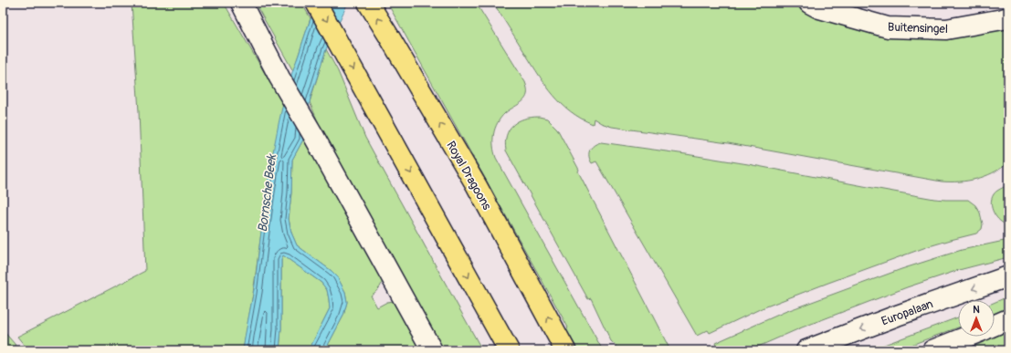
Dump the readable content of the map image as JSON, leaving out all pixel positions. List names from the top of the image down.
{
  "streets": {
    "main road": ["Royal Dragoons"],
    "street": ["Buitensingel", "Europalaan"]
  },
  "one_way": ["Europalaan"],
  "water": ["Bornsche Beek"],
  "north": "top"
}
